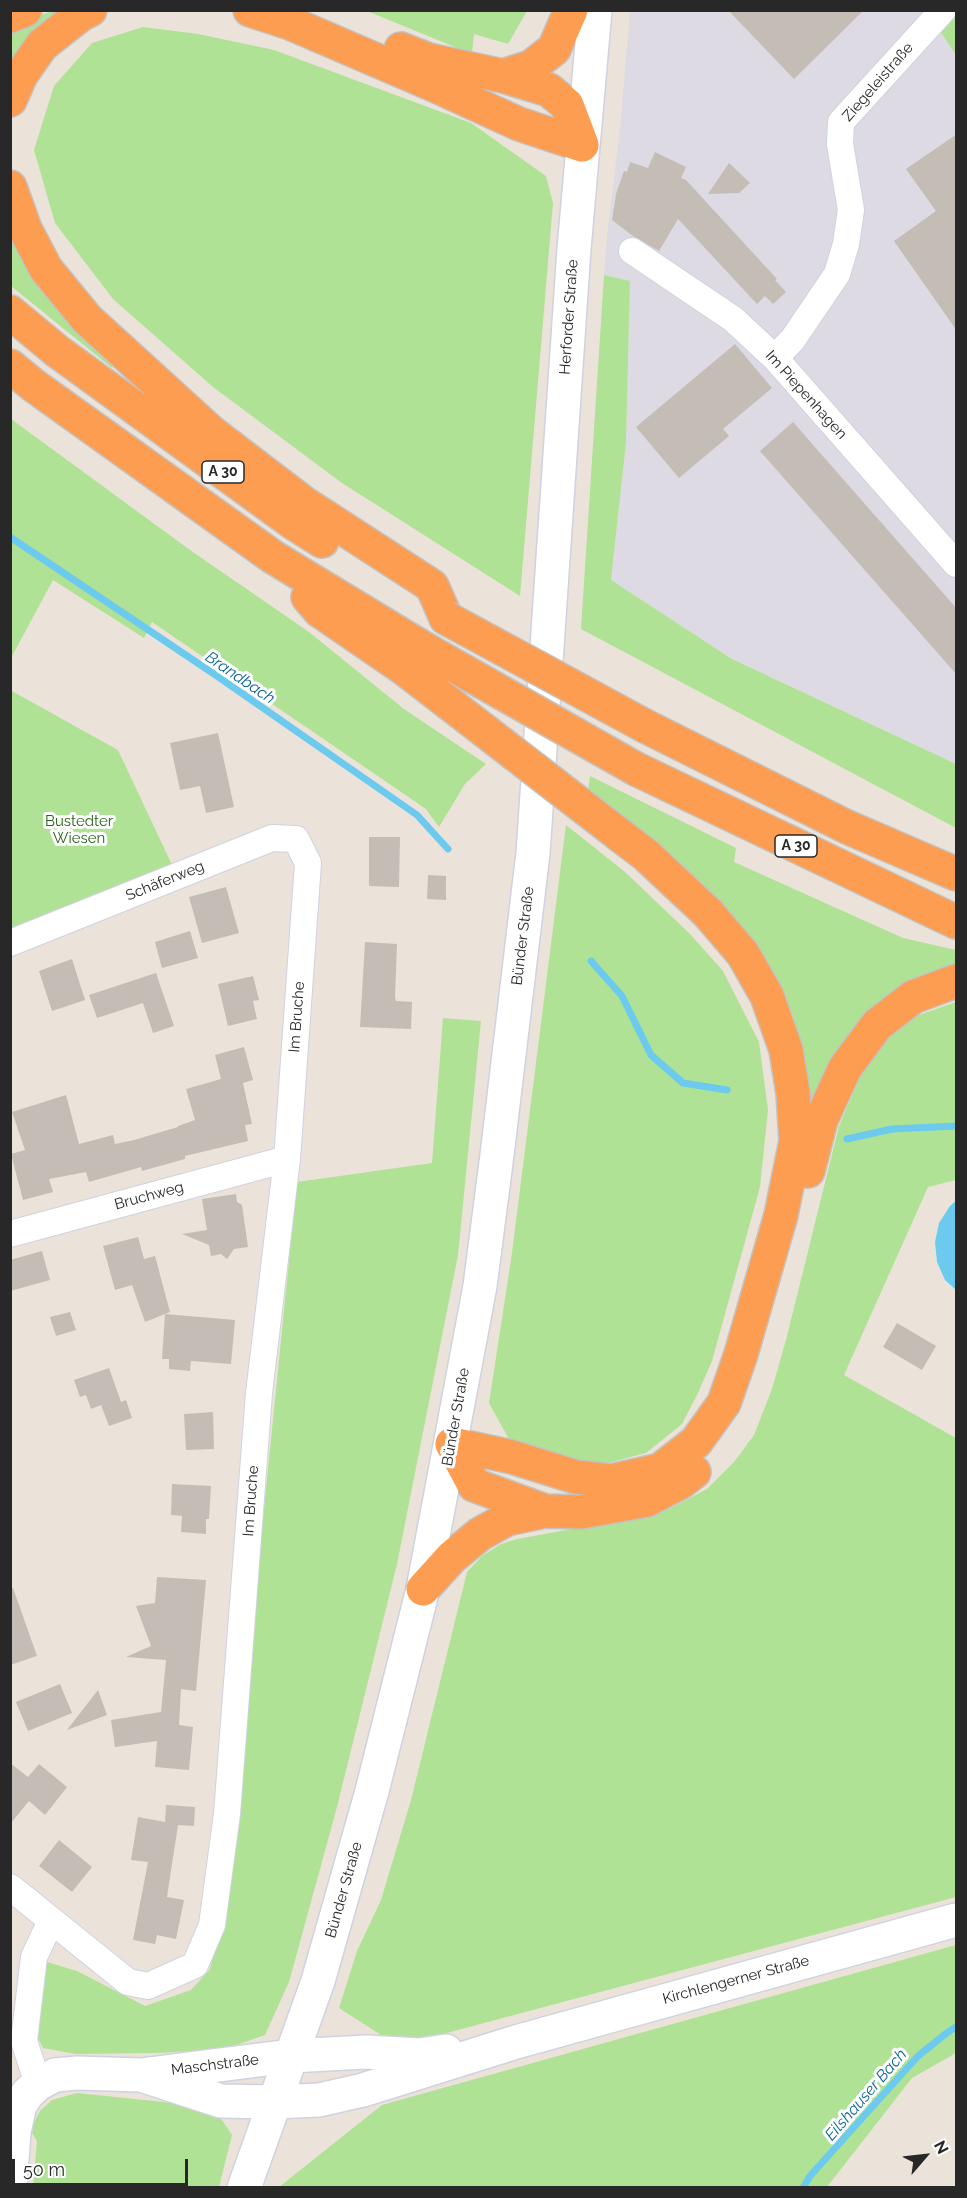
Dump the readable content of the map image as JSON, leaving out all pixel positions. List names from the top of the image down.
{
  "streets": {
    "highway": ["A 30"],
    "main road": [
      "Herforder Straße",
      "Bünder Straße",
      "Kirchlengerner Straße",
      "Maschstraße"
    ],
    "street": [
      "Ziegeleistraße",
      "Im Piepenhagen",
      "Schäferweg",
      "Im Bruche",
      "Bruchweg"
    ]
  },
  "crossings": [
    ["Ziegeleistraße", "Im Piepenhagen"],
    ["Herforder Straße", "Bünder Straße"],
    ["Schäferweg", "Im Bruche"],
    ["Bünder Straße", "Kirchlengerner Straße"],
    ["Bünder Straße", "Maschstraße"],
    ["Im Bruche", "Bruchweg"],
    ["Kirchlengerner Straße", "Maschstraße"]
  ],
  "water": ["Brandbach", "Eilshauser Bach"],
  "parks": ["Bustedter Wiesen"],
  "scale_bar": "50 m",
  "north": "top right"
}
